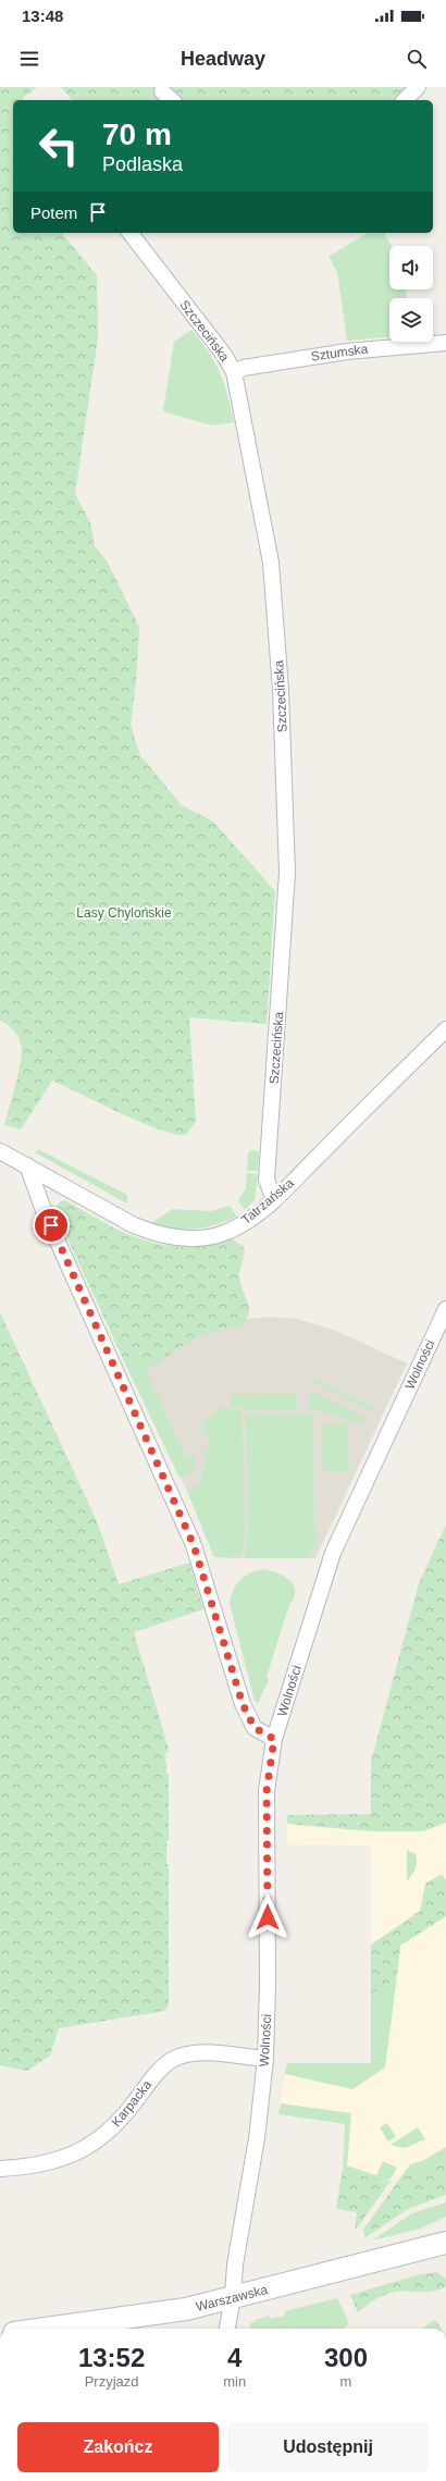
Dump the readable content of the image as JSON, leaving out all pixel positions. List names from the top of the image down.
{
  "streets": {
    "street": [
      "Szczecińska",
      "Sztumska",
      "Tatrzańska",
      "Wolności",
      "Karpacka",
      "Warszawska"
    ]
  },
  "crossings": [
    ["Szczecińska", "Sztumska"],
    ["Szczecińska", "Tatrzańska"],
    ["Wolności", "Karpacka"],
    ["Wolności", "Warszawska"]
  ],
  "parks": ["Lasy Chylońskie"],
  "page": {
    "status": "13:48",
    "header": "Headway",
    "turn": ["70 m", "Podlaska"],
    "then": "Potem",
    "eta": [
      "13:52",
      "Przyjazd",
      "4",
      "min",
      "300",
      "m"
    ],
    "buttons": ["Zakończ", "Udostępnij"]
  }
}
